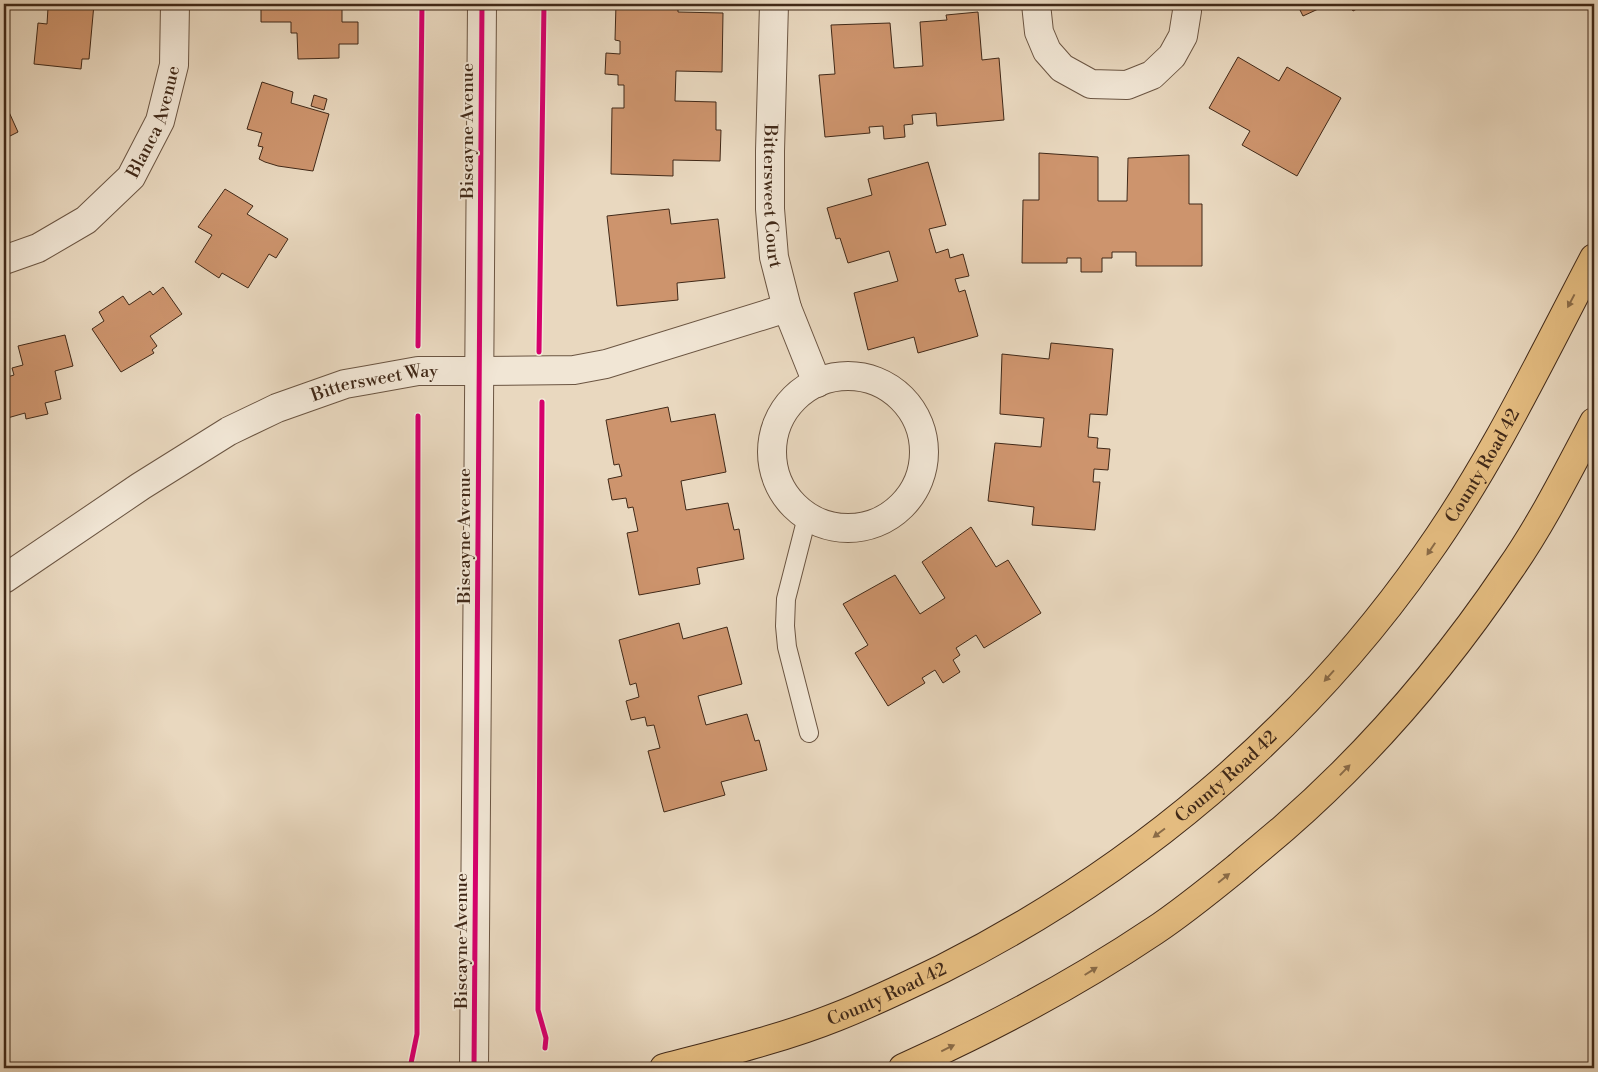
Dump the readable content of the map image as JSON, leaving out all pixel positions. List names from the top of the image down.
{
  "streets": {
    "highway": ["County Road 42"],
    "street": [
      "Blanca Avenue",
      "Biscayne Avenue",
      "Bittersweet Court",
      "Bittersweet Way"
    ]
  },
  "crossings": [
    ["Biscayne Avenue", "Bittersweet Way"],
    ["Bittersweet Court", "Bittersweet Way"]
  ]
}
